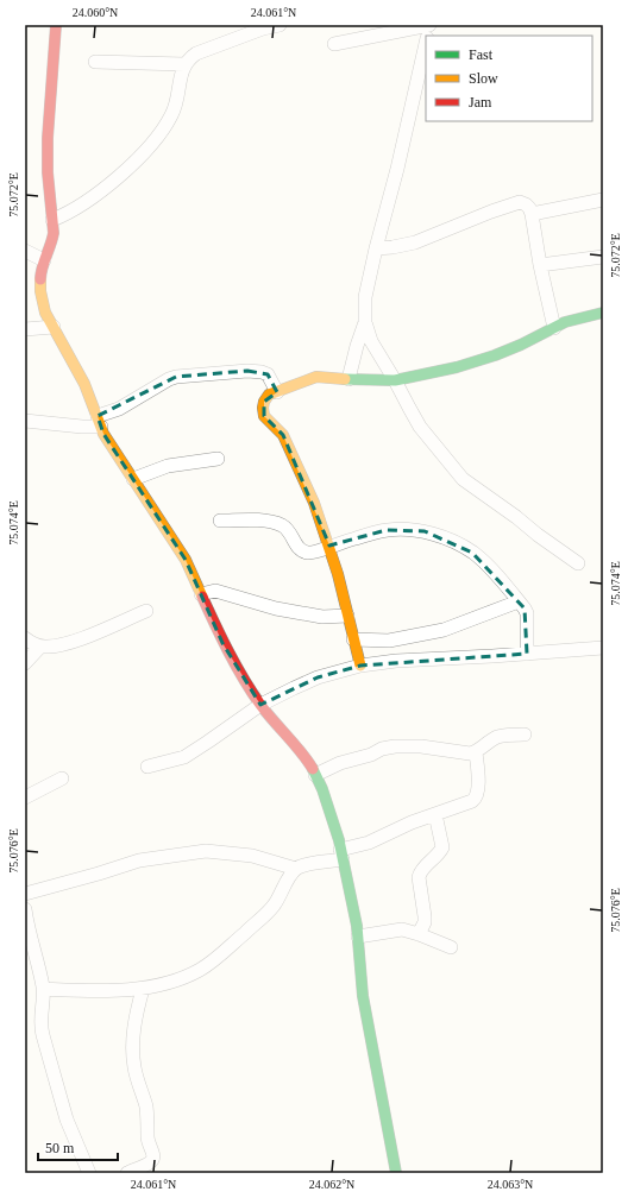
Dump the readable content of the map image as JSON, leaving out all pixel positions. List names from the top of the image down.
{
  "legend": ["Fast", "Slow", "Jam"],
  "scale_bar": "50 m",
  "coordinates": [
    "24.060°N",
    "24.061°N",
    "75.072°E",
    "75.074°E",
    "75.076°E",
    "24.062°N",
    "24.063°N"
  ]
}
